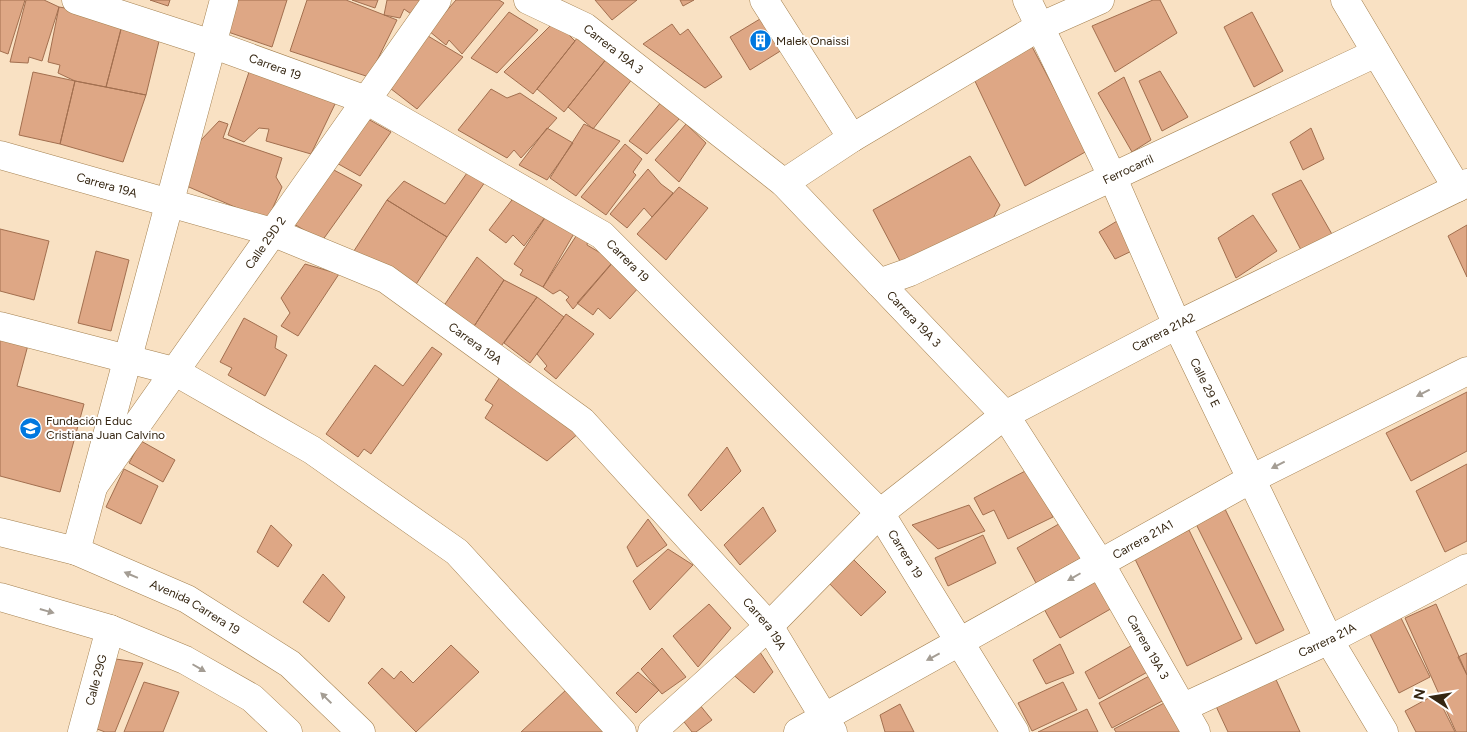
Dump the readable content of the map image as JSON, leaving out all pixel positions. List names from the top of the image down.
{
  "streets": {
    "street": [
      "Carrera 19A 3",
      "Carrera 19",
      "Ferrocarril",
      "Carrera 19A",
      "Calle 29D 2",
      "Carrera 21A2",
      "Calle 29 E",
      "Carrera 21A1",
      "Avenida Carrera 19",
      "Carrera 21A",
      "Calle 29G"
    ]
  },
  "crossings": [
    ["Carrera 19A 3", "Ferrocarril"],
    ["Carrera 19A 3", "Carrera 21A2"],
    ["Carrera 19A 3", "Carrera 21A1"],
    ["Carrera 19A 3", "Carrera 21A"],
    ["Carrera 19", "Calle 29D 2"],
    ["Carrera 19", "Carrera 21A2"],
    ["Carrera 19", "Carrera 21A1"],
    ["Ferrocarril", "Calle 29 E"],
    ["Carrera 19A", "Calle 29D 2"],
    ["Carrera 19A", "Carrera 21A2"],
    ["Carrera 19A", "Carrera 21A1"],
    ["Calle 29D 2", "Avenida Carrera 19"],
    ["Carrera 21A2", "Calle 29 E"],
    ["Calle 29 E", "Carrera 21A1"],
    ["Calle 29 E", "Carrera 21A"]
  ],
  "one_way": ["Carrera 21A1"],
  "places": {
    "building": ["Malek Onaissi"],
    "school or university": ["Fundación Educ Cristiana Juan Calvino"]
  },
  "north": "left"
}
